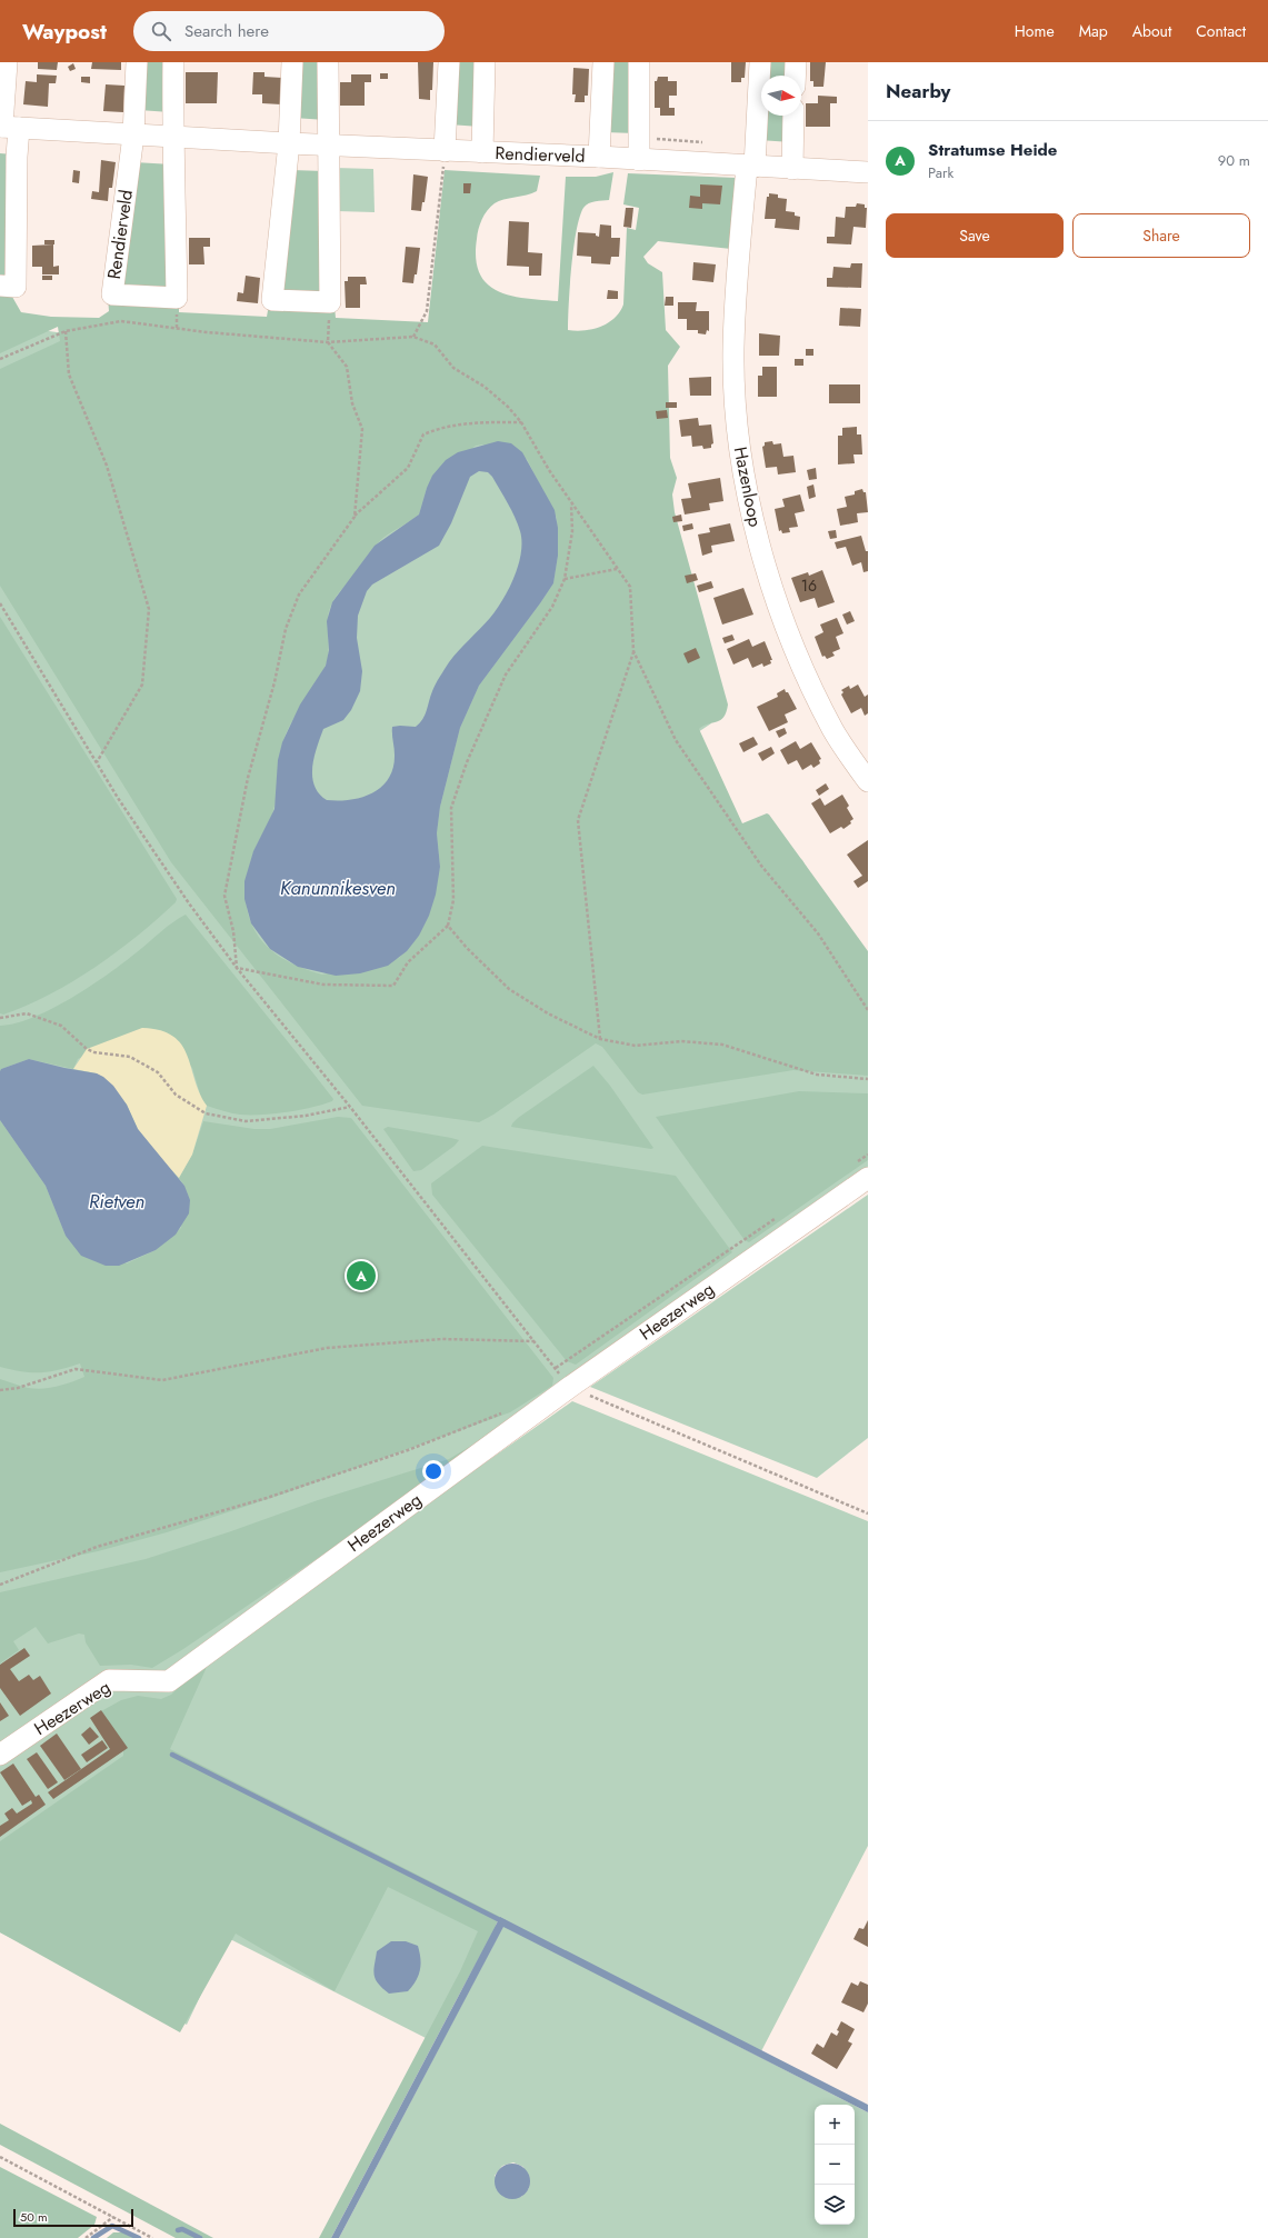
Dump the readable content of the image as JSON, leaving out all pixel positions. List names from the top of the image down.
{
  "streets": {
    "street": ["Rendierveld", "Hazenloop", "Heezerweg"]
  },
  "crossings": [
    ["Rendierveld", "Hazenloop"]
  ],
  "water": ["Kanunnikesven", "Rietven"],
  "house_numbers": ["16"],
  "scale_bar": "50 m",
  "north": "right",
  "page": {
    "header": "Waypost",
    "search": "Search here",
    "nav": [
      "Home",
      "Map",
      "About",
      "Contact"
    ],
    "heading": "Nearby",
    "list": [
      {
        "mark": "A",
        "name": "Stratumse Heide",
        "note": "Park",
        "value": "90 m"
      }
    ],
    "buttons": ["Save", "Share"],
    "pins": "A",
    "map_buttons": ["+", "−"],
    "scale": "50 m"
  }
}
